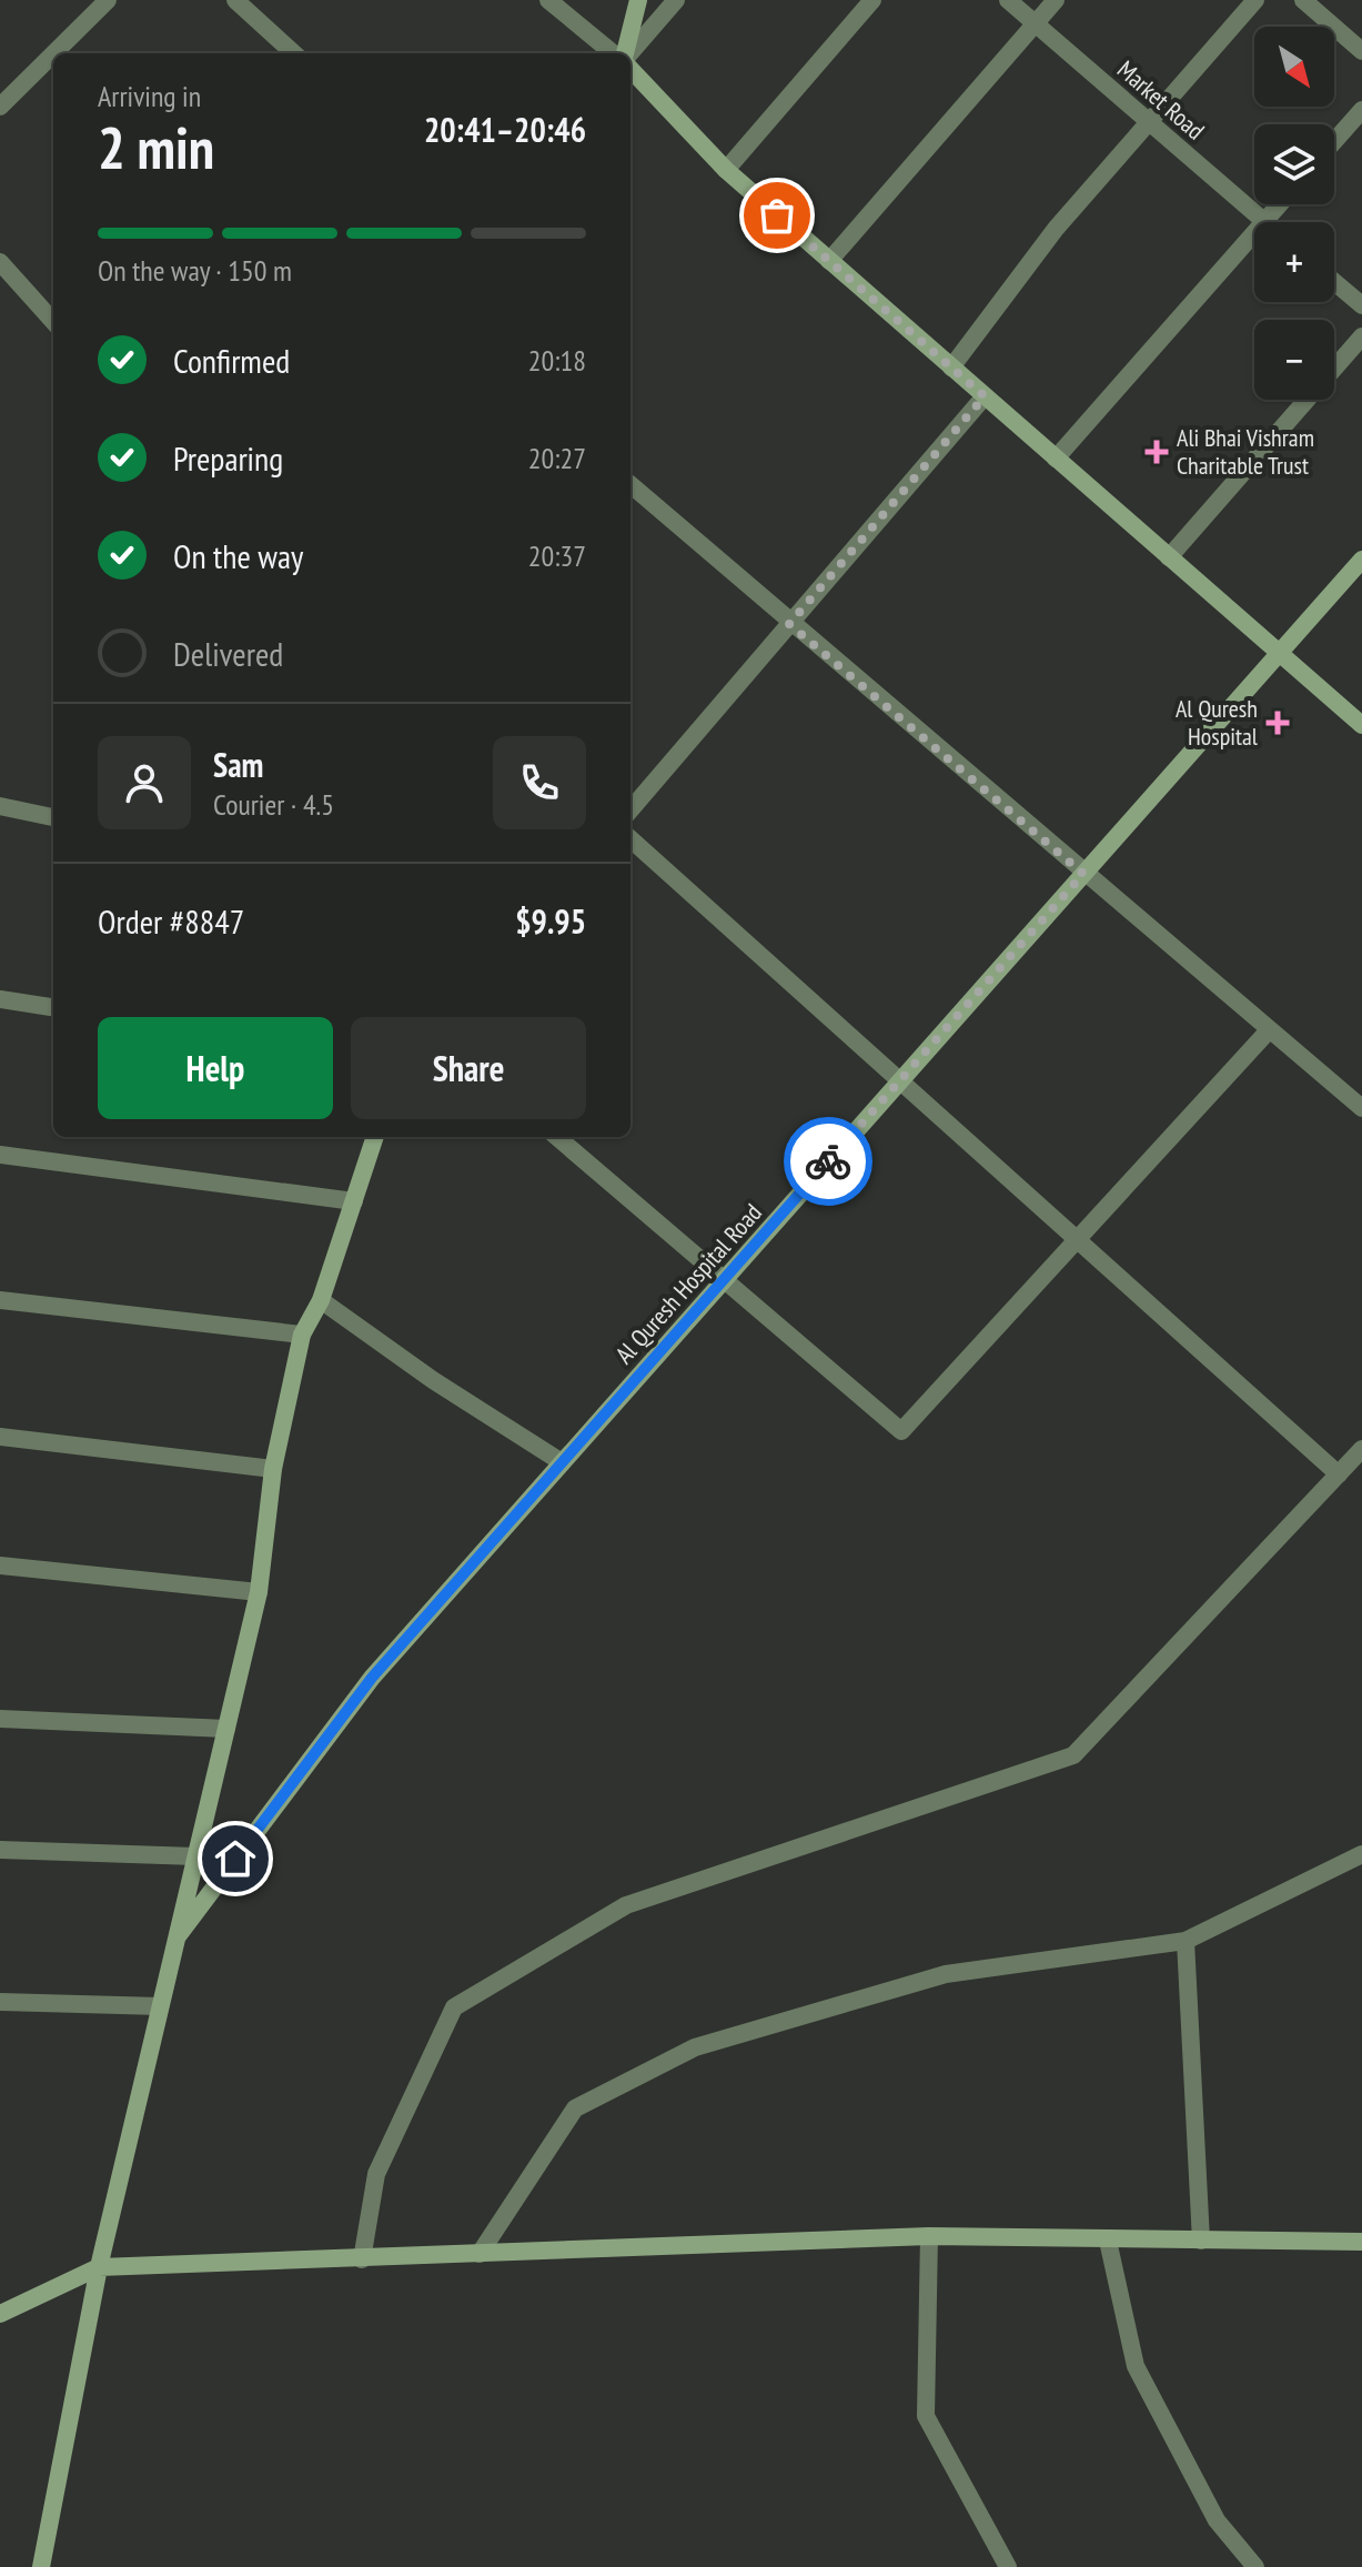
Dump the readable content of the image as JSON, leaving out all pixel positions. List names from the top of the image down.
{
  "streets": {
    "street": ["Market Road", "Al Quresh Hospital Road"]
  },
  "places": {
    "health": ["Ali Bhai Vishram Charitable Trust", "Al Quresh Hospital"]
  },
  "north": "bottom right",
  "page": {
    "map_buttons": ["+", "−"],
    "heading": ["2 min", "Arriving in", "20:41–20:46"],
    "panel": [
      "Sam",
      "Courier · 4.5",
      "Order #8847",
      "$9.95"
    ],
    "bar": "On the way · 150 m",
    "list": [
      ["Confirmed", "20:18"],
      ["Preparing", "20:27"],
      ["On the way", "20:37"],
      "Delivered"
    ],
    "buttons": ["Help", "Share"]
  }
}
